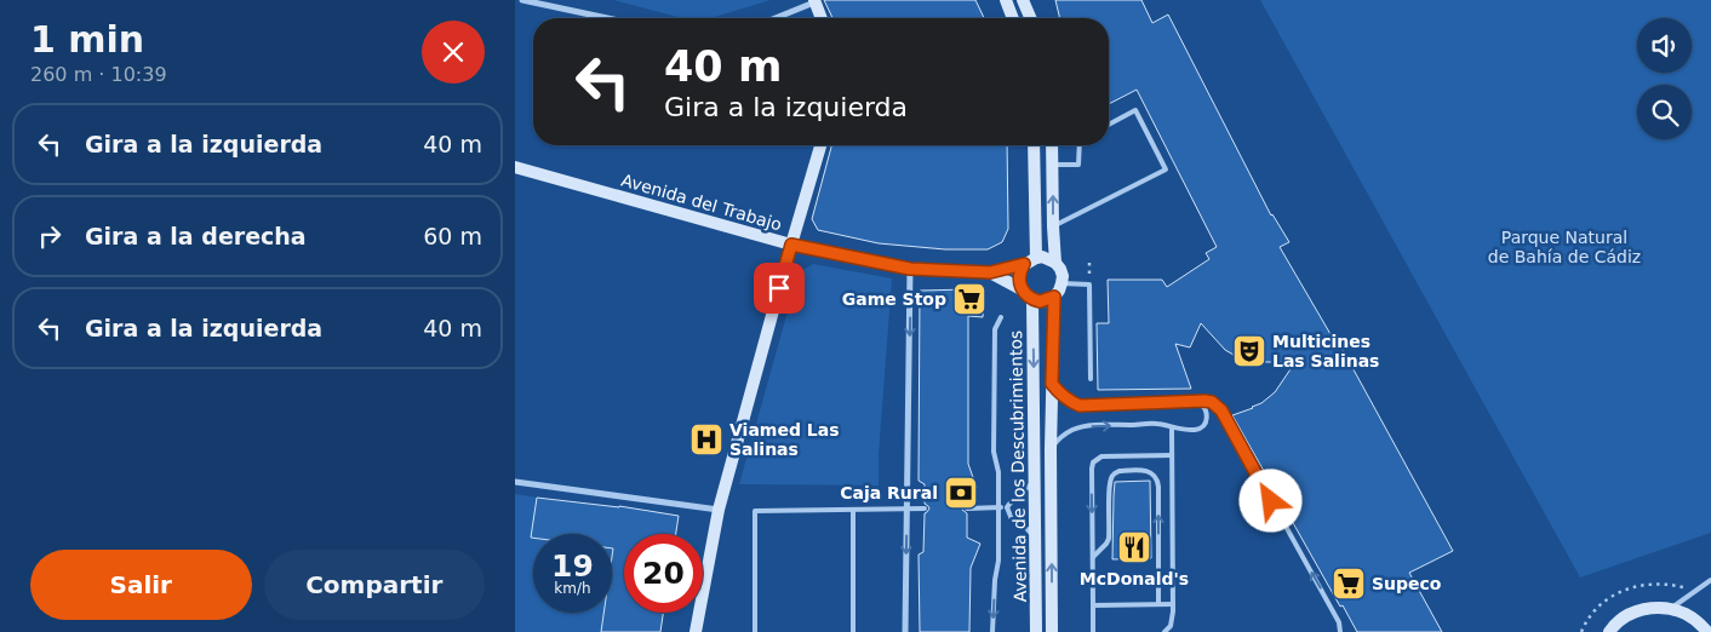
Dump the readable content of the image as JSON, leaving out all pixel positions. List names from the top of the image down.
{
  "streets": {
    "main road": ["Avenida del Trabajo", "Avenida de los Descubrimientos"]
  },
  "parks": ["Parque Natural de Bahía de Cádiz"],
  "places": {
    "supermarket": ["Game Stop", "Supeco"],
    "theatre": ["Multicines Las Salinas"],
    "hospital": ["Viamed Las Salinas"],
    "bank": ["Caja Rural"],
    "restaurant": ["McDonald's"]
  },
  "page": {
    "heading": ["1 min", "260 m · 10:39"],
    "turn": ["40 m", "Gira a la izquierda"],
    "list": [
      {
        "name": "Gira a la izquierda",
        "value": "40 m"
      },
      {
        "name": "Gira a la derecha",
        "value": "60 m"
      },
      {
        "name": "Gira a la izquierda",
        "value": "40 m"
      }
    ],
    "speed": "19 km/h",
    "limit": "20",
    "buttons": ["Salir", "Compartir"]
  }
}
